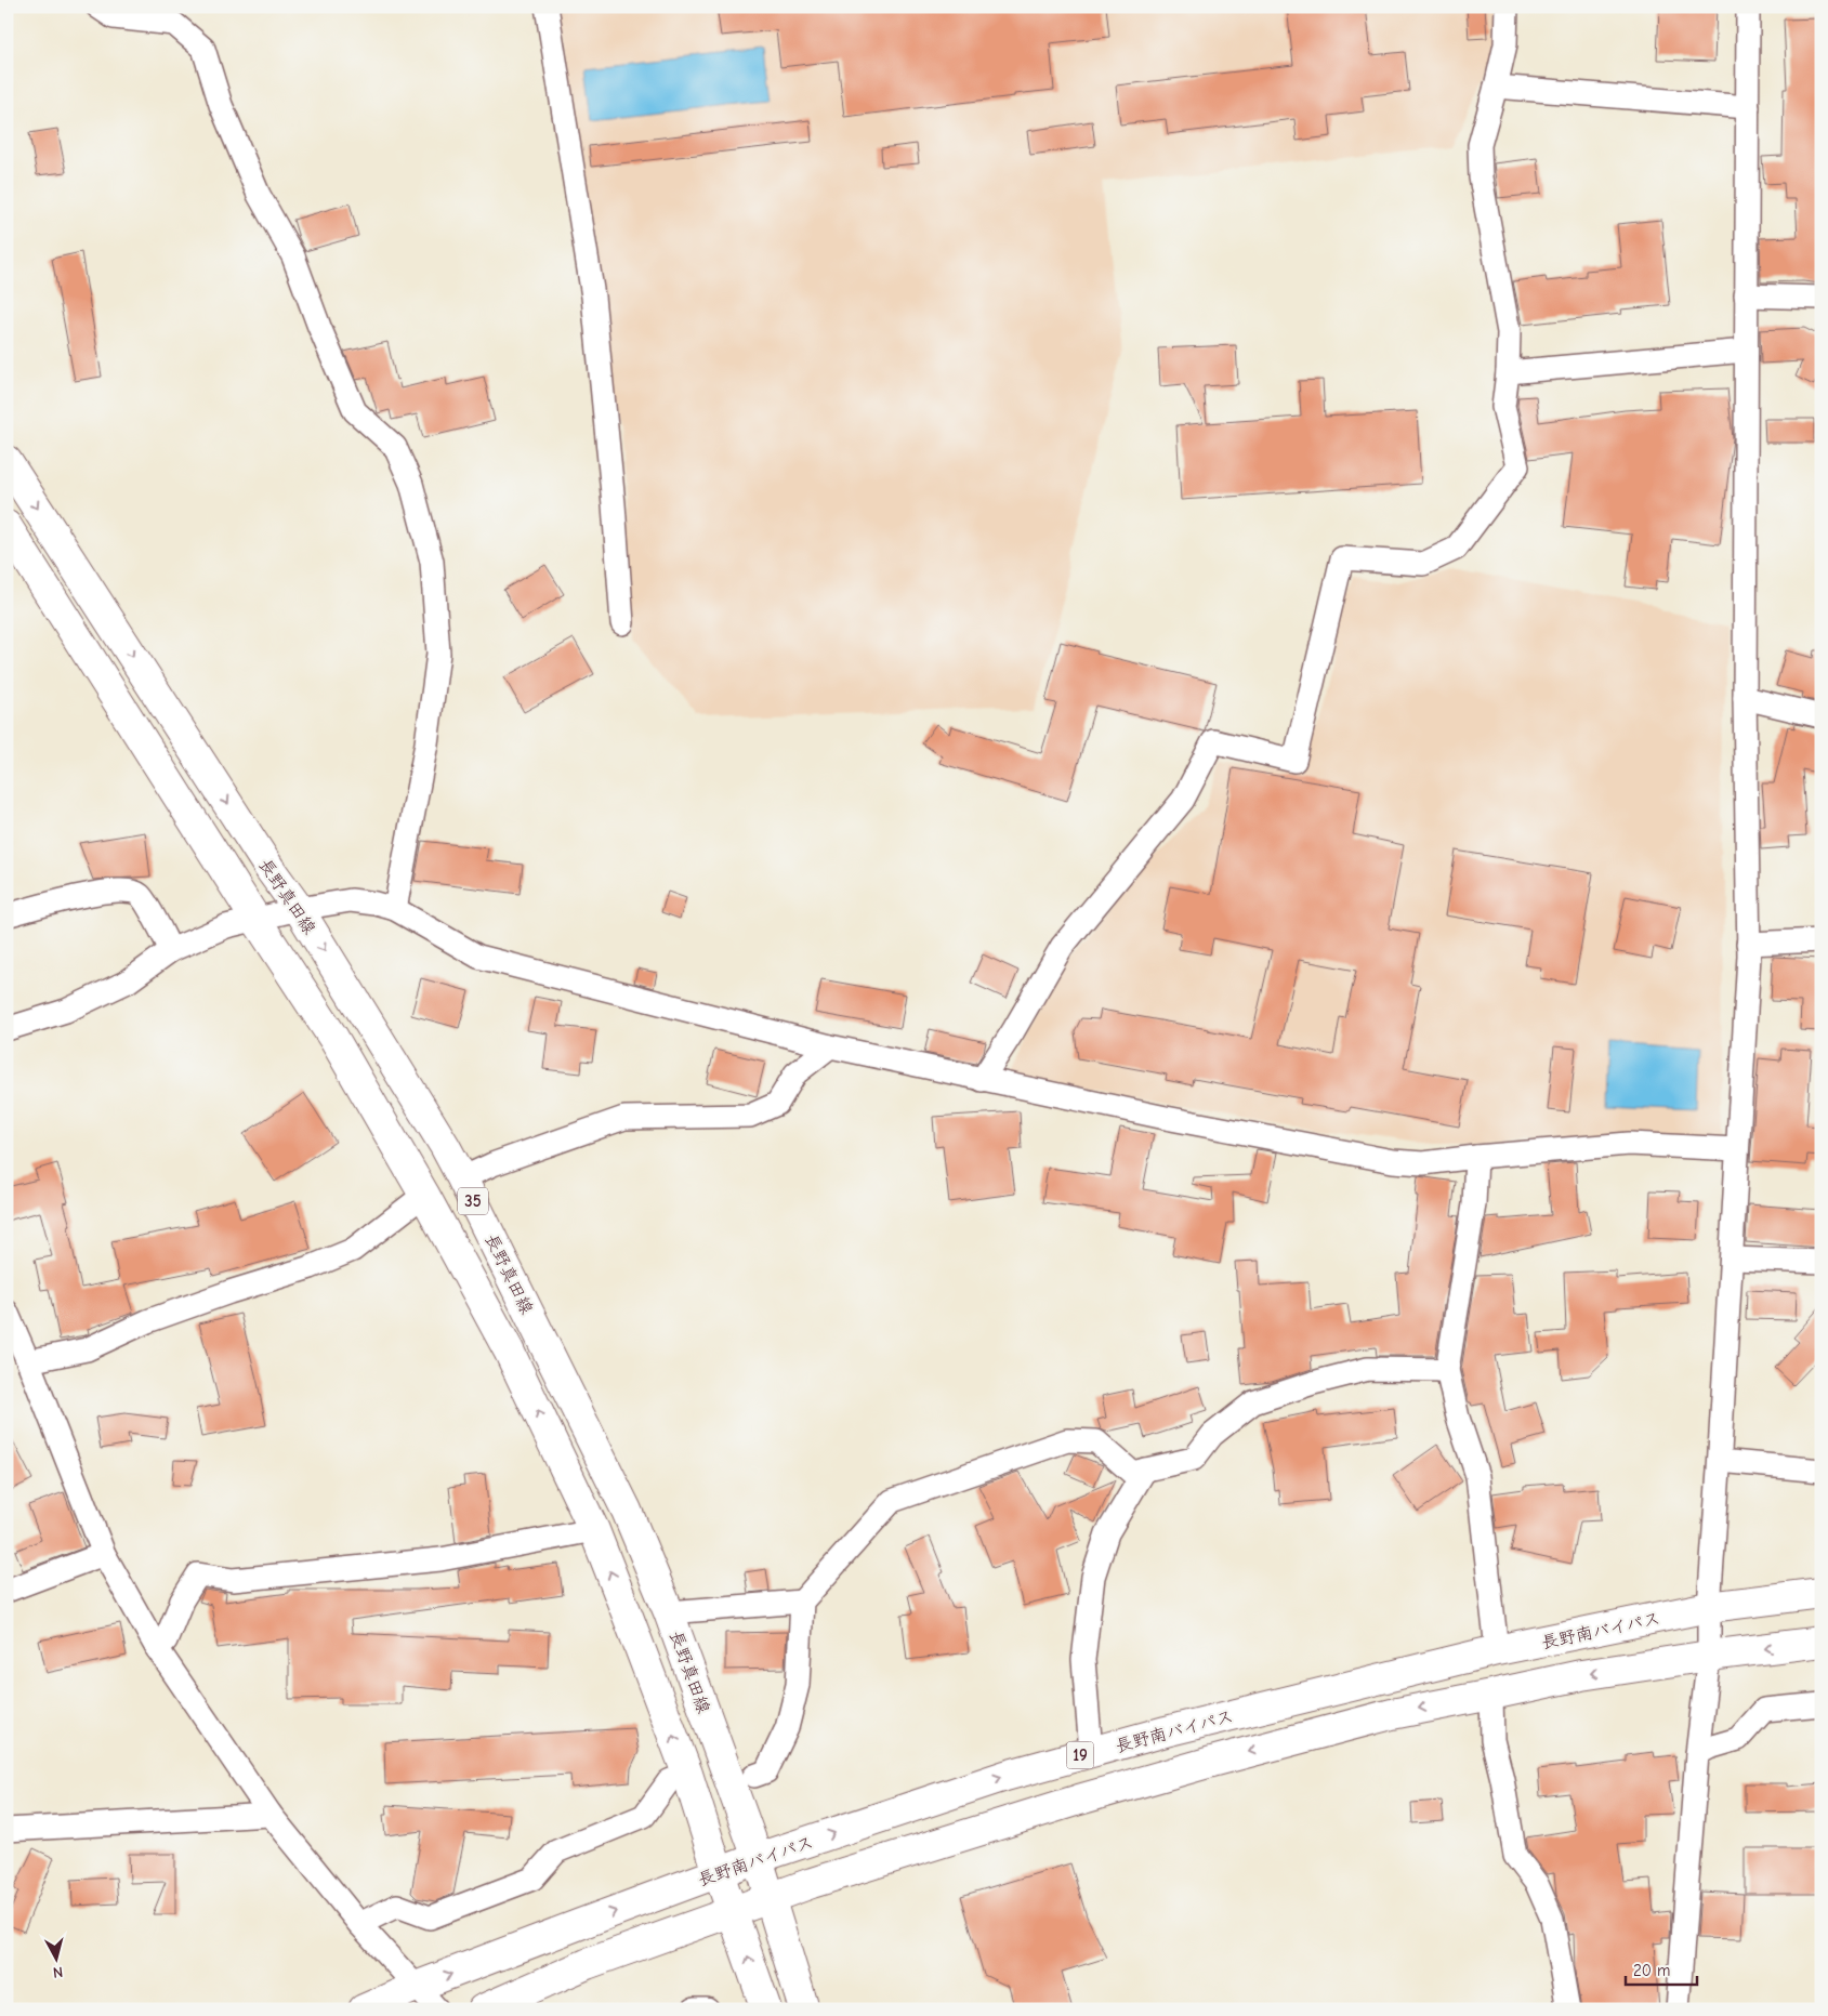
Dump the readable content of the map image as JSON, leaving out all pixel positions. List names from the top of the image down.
{
  "streets": {
    "main road": [
      "長野真田線",
      "35",
      "長野南バイパス",
      "19"
    ]
  },
  "crossings": [
    ["長野真田線", "長野南バイパス"],
    ["長野真田線", "19"]
  ],
  "scale_bar": "20 m",
  "north": "bottom"
}
